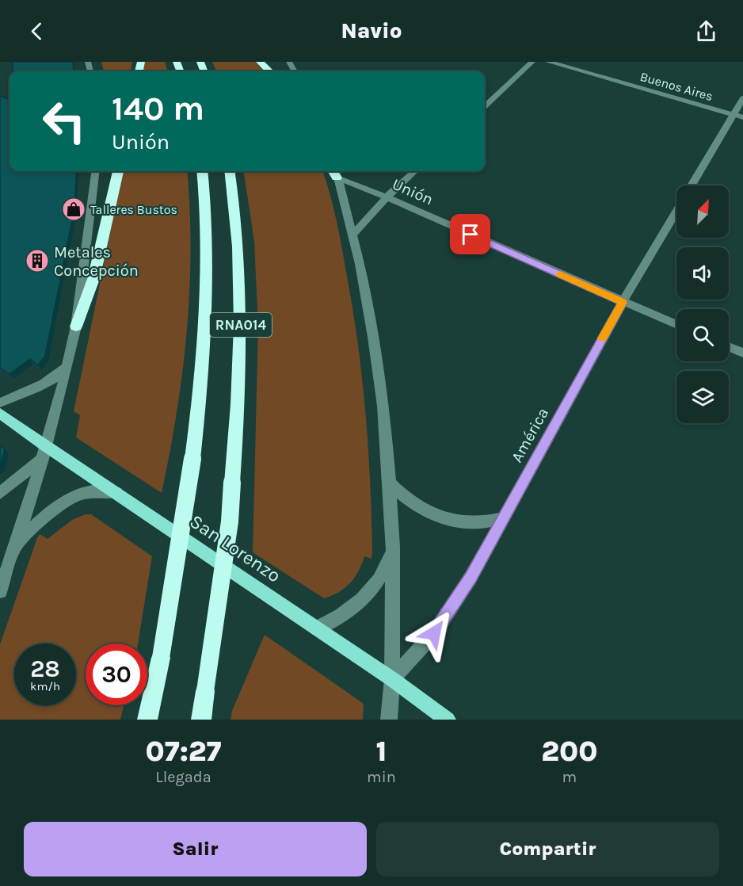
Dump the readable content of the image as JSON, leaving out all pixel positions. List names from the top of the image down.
{
  "streets": {
    "highway": ["RNA014"],
    "main road": ["San Lorenzo"],
    "street": ["Buenos Aires", "Unión", "América"]
  },
  "crossings": [
    ["Unión", "América"],
    ["América", "San Lorenzo"]
  ],
  "places": {
    "shop": ["Talleres Bustos"],
    "building": ["Metales Concepción"]
  },
  "north": "top right",
  "page": {
    "header": "Navio",
    "turn": ["140 m", "Unión"],
    "speed": "28 km/h",
    "limit": "30",
    "eta": [
      "07:27",
      "Llegada",
      "1",
      "min",
      "200",
      "m"
    ],
    "buttons": ["Salir", "Compartir"]
  }
}
